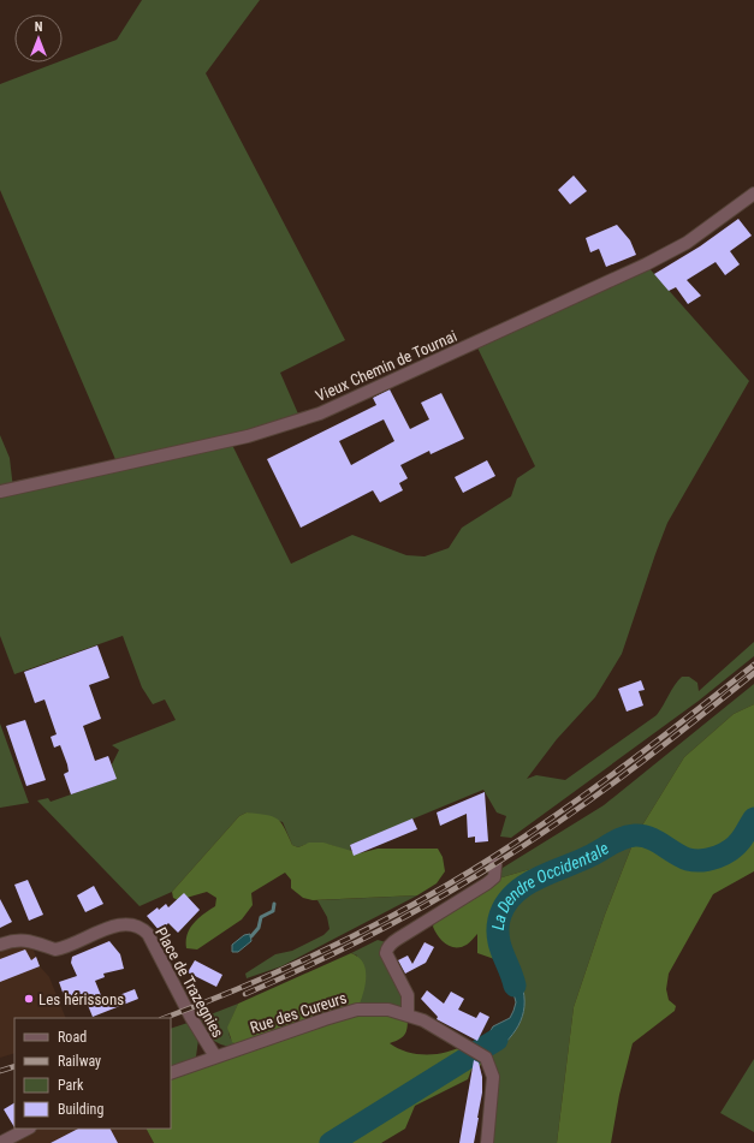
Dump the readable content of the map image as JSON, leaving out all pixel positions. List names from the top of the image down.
{
  "streets": {
    "street": ["Vieux Chemin de Tournai", "Place de Trazegnies", "Rue des Cureurs"]
  },
  "crossings": [
    ["Place de Trazegnies", "Rue des Cureurs"]
  ],
  "water": ["La Dendre Occidentale"],
  "places": ["Les hérissons"],
  "legend": [
    "Road",
    "Railway",
    "Park",
    "Building"
  ],
  "north": "top"
}
